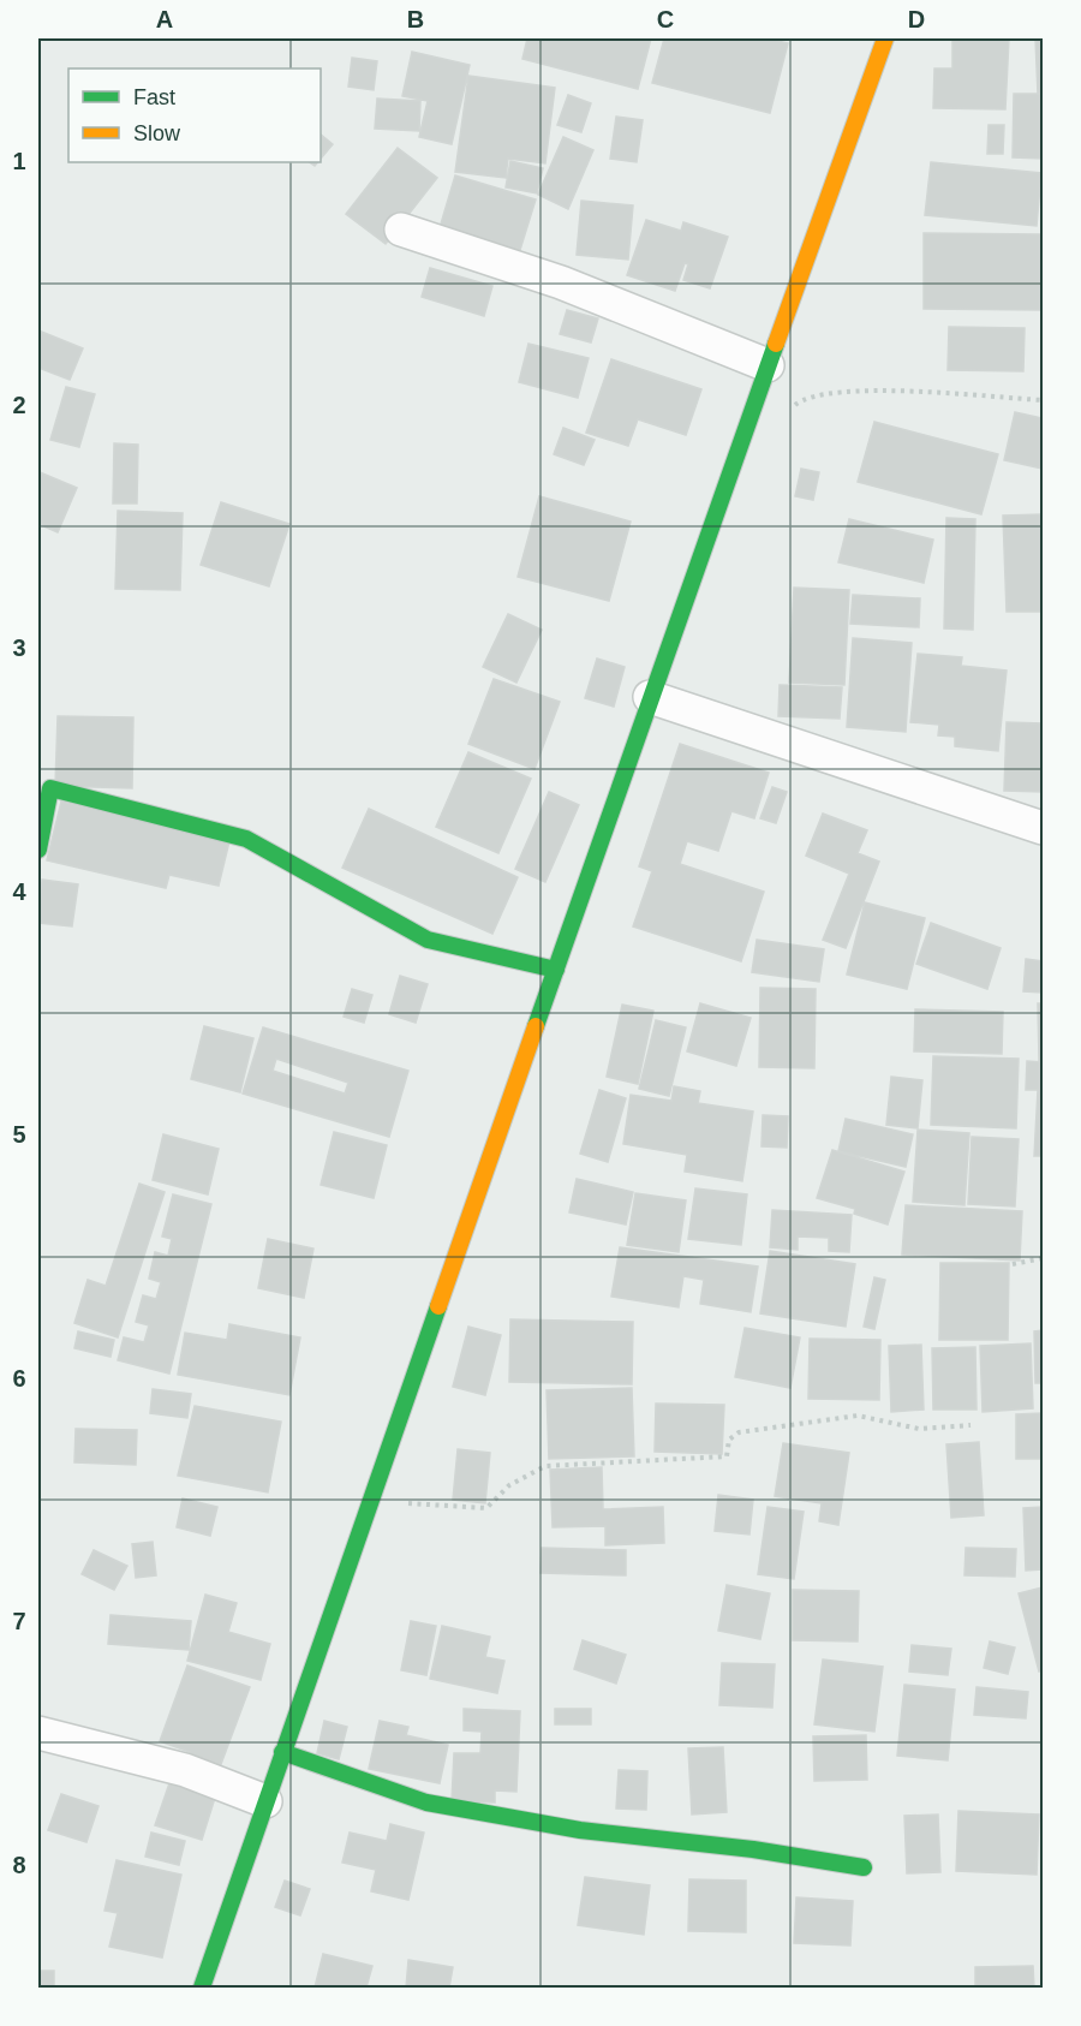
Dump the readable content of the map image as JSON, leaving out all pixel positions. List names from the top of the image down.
{
  "legend": ["Fast", "Slow"],
  "grid": {
    "columns": [
      "A",
      "B",
      "C",
      "D"
    ],
    "rows": [
      "1",
      "2",
      "3",
      "4",
      "5",
      "6",
      "7",
      "8"
    ]
  }
}
